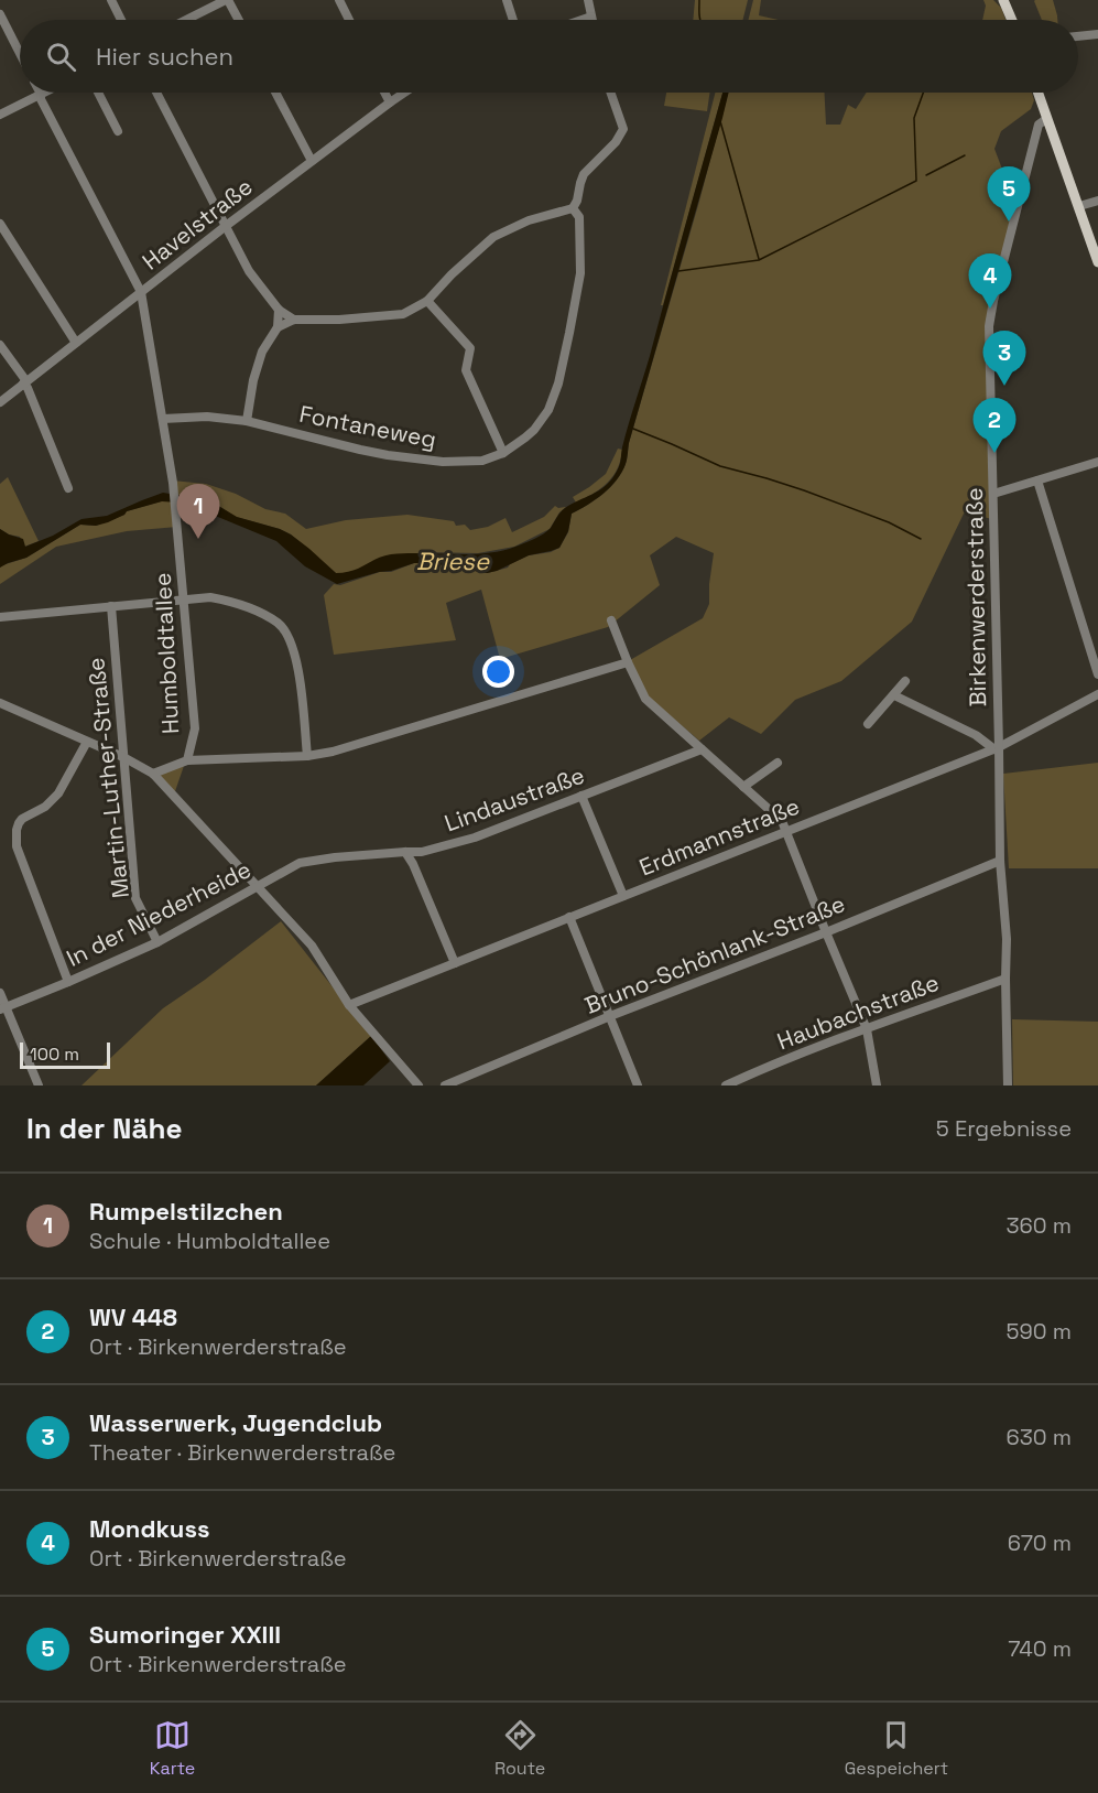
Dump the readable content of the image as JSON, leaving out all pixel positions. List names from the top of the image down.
{
  "streets": {
    "street": [
      "Havelstraße",
      "Fontaneweg",
      "Birkenwerderstraße",
      "Humboldtallee",
      "Martin-Luther-Straße",
      "Lindaustraße",
      "Erdmannstraße",
      "In der Niederheide",
      "Bruno-Schönlank-Straße",
      "Haubachstraße"
    ]
  },
  "crossings": [
    ["Fontaneweg", "Humboldtallee"],
    ["Birkenwerderstraße", "Erdmannstraße"],
    ["Birkenwerderstraße", "Bruno-Schönlank-Straße"],
    ["Birkenwerderstraße", "Haubachstraße"],
    ["Martin-Luther-Straße", "In der Niederheide"],
    ["Lindaustraße", "In der Niederheide"]
  ],
  "water": ["Briese"],
  "scale_bar": "100 m",
  "page": {
    "search": "Hier suchen",
    "pins": [
      "5",
      "4",
      "3",
      "2",
      "1"
    ],
    "scale": "100 m",
    "heading": ["In der Nähe", "5 Ergebnisse"],
    "list": [
      {
        "mark": "1",
        "name": "Rumpelstilzchen",
        "note": "Schule · Humboldtallee",
        "value": "360 m"
      },
      {
        "mark": "2",
        "name": "WV 448",
        "note": "Ort · Birkenwerderstraße",
        "value": "590 m"
      },
      {
        "mark": "3",
        "name": "Wasserwerk, Jugendclub",
        "note": "Theater · Birkenwerderstraße",
        "value": "630 m"
      },
      {
        "mark": "4",
        "name": "Mondkuss",
        "note": "Ort · Birkenwerderstraße",
        "value": "670 m"
      },
      {
        "mark": "5",
        "name": "Sumoringer XXIII",
        "note": "Ort · Birkenwerderstraße",
        "value": "740 m"
      }
    ],
    "nav": ["Karte", "Route", "Gespeichert"]
  }
}
